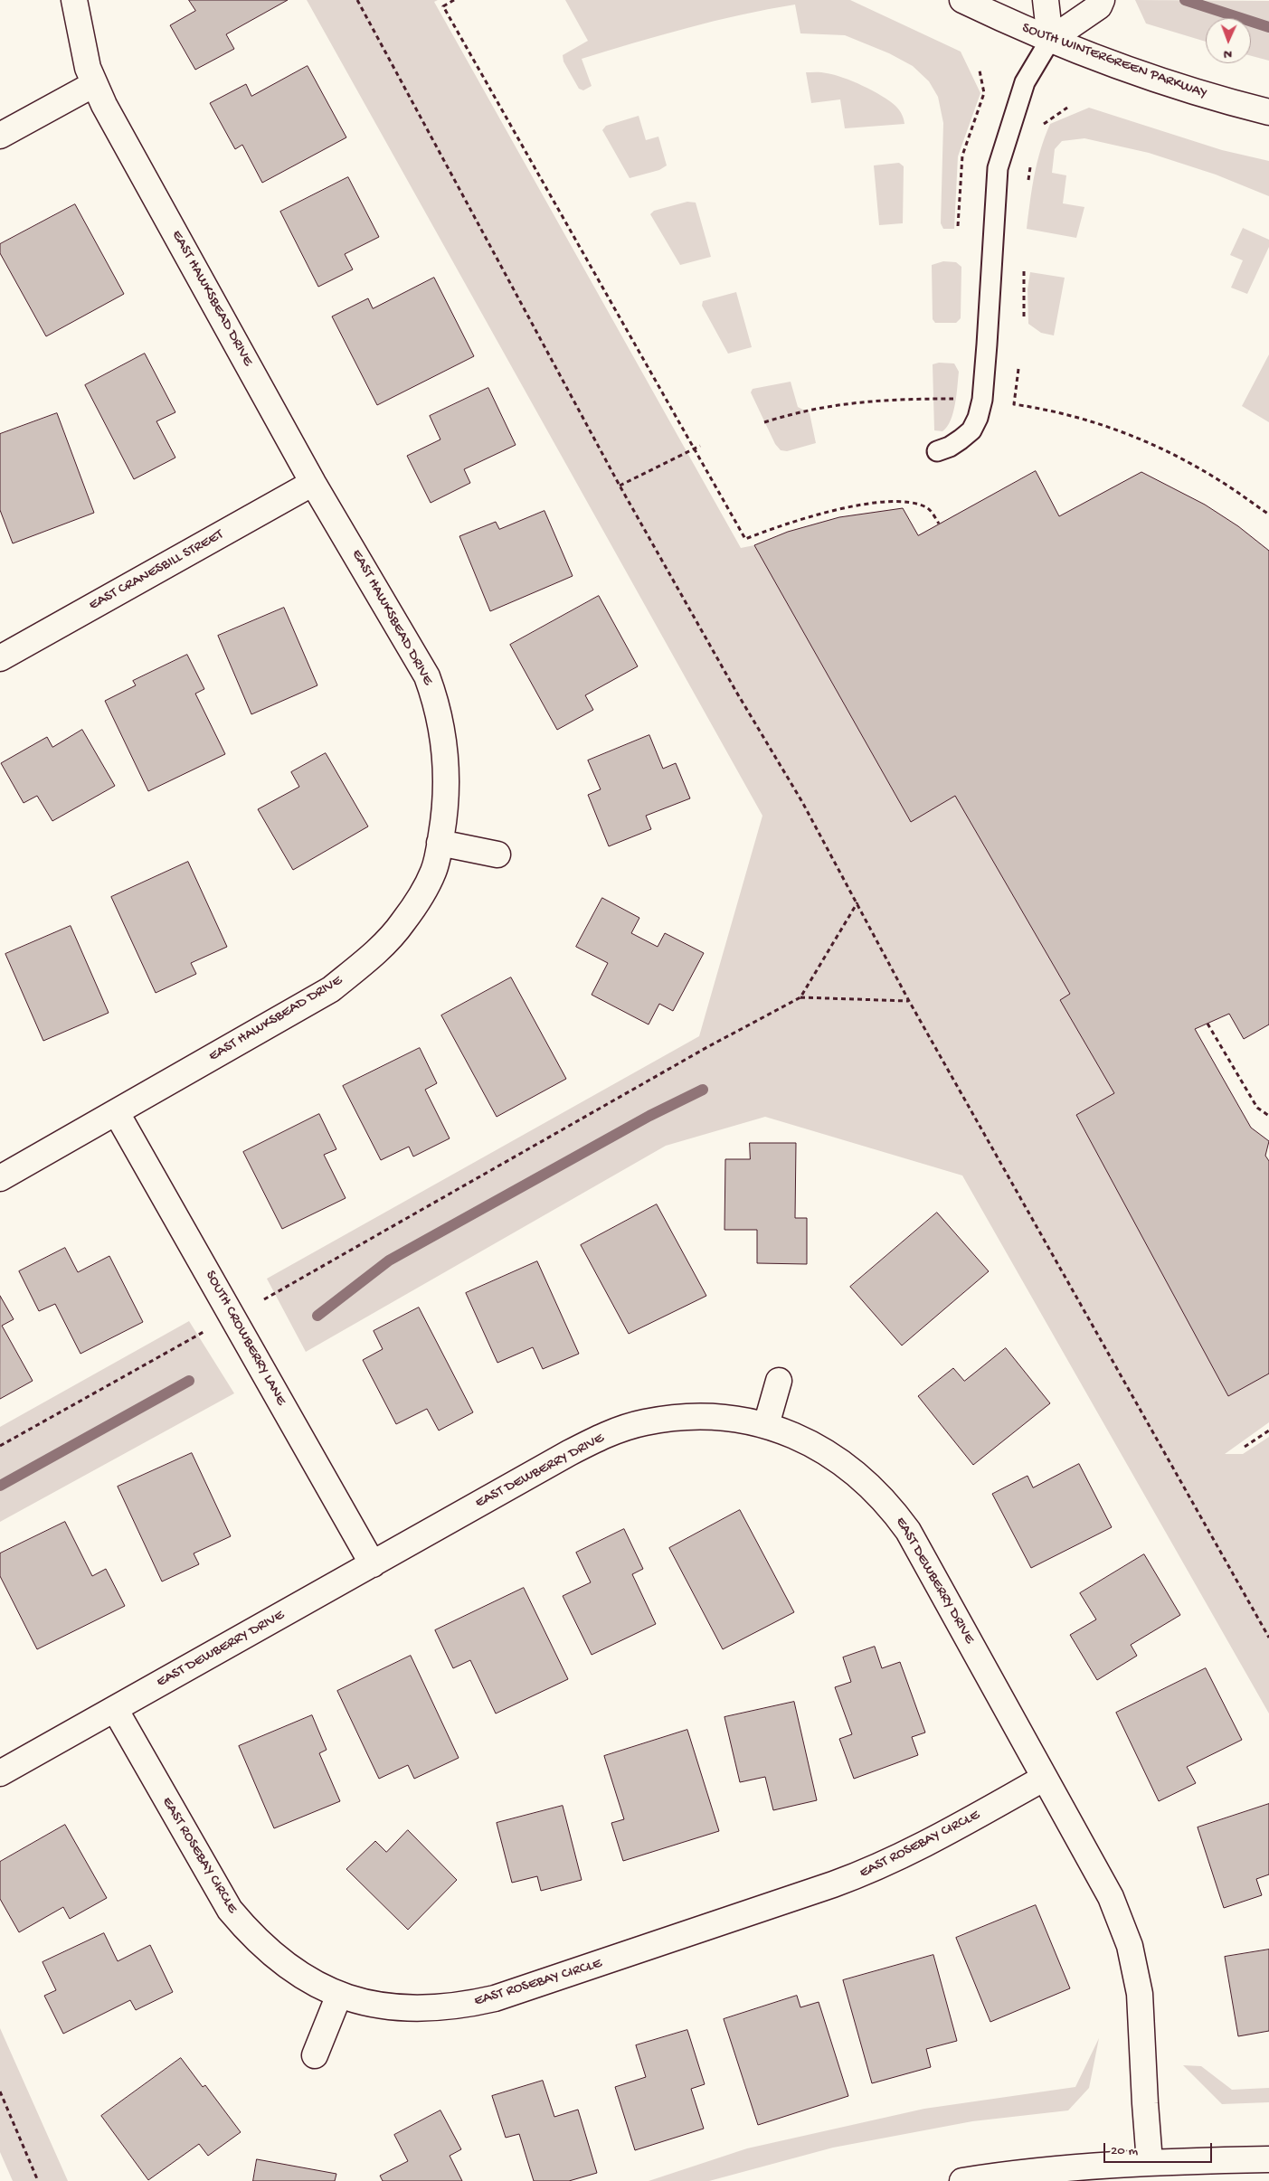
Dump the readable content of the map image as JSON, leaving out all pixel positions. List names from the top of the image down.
{
  "streets": {
    "street": [
      "SOUTH WINTERGREEN PARKWAY",
      "EAST HAWKSBEAD DRIVE",
      "EAST CRANESBILL STREET",
      "SOUTH CROWBERRY LANE",
      "EAST DEWBERRY DRIVE",
      "EAST ROSEBAY CIRCLE"
    ]
  },
  "crossings": [
    ["EAST HAWKSBEAD DRIVE", "EAST CRANESBILL STREET"],
    ["EAST HAWKSBEAD DRIVE", "SOUTH CROWBERRY LANE"],
    ["SOUTH CROWBERRY LANE", "EAST DEWBERRY DRIVE"],
    ["EAST DEWBERRY DRIVE", "EAST ROSEBAY CIRCLE"]
  ],
  "scale_bar": "20 m",
  "north": "bottom"
}
